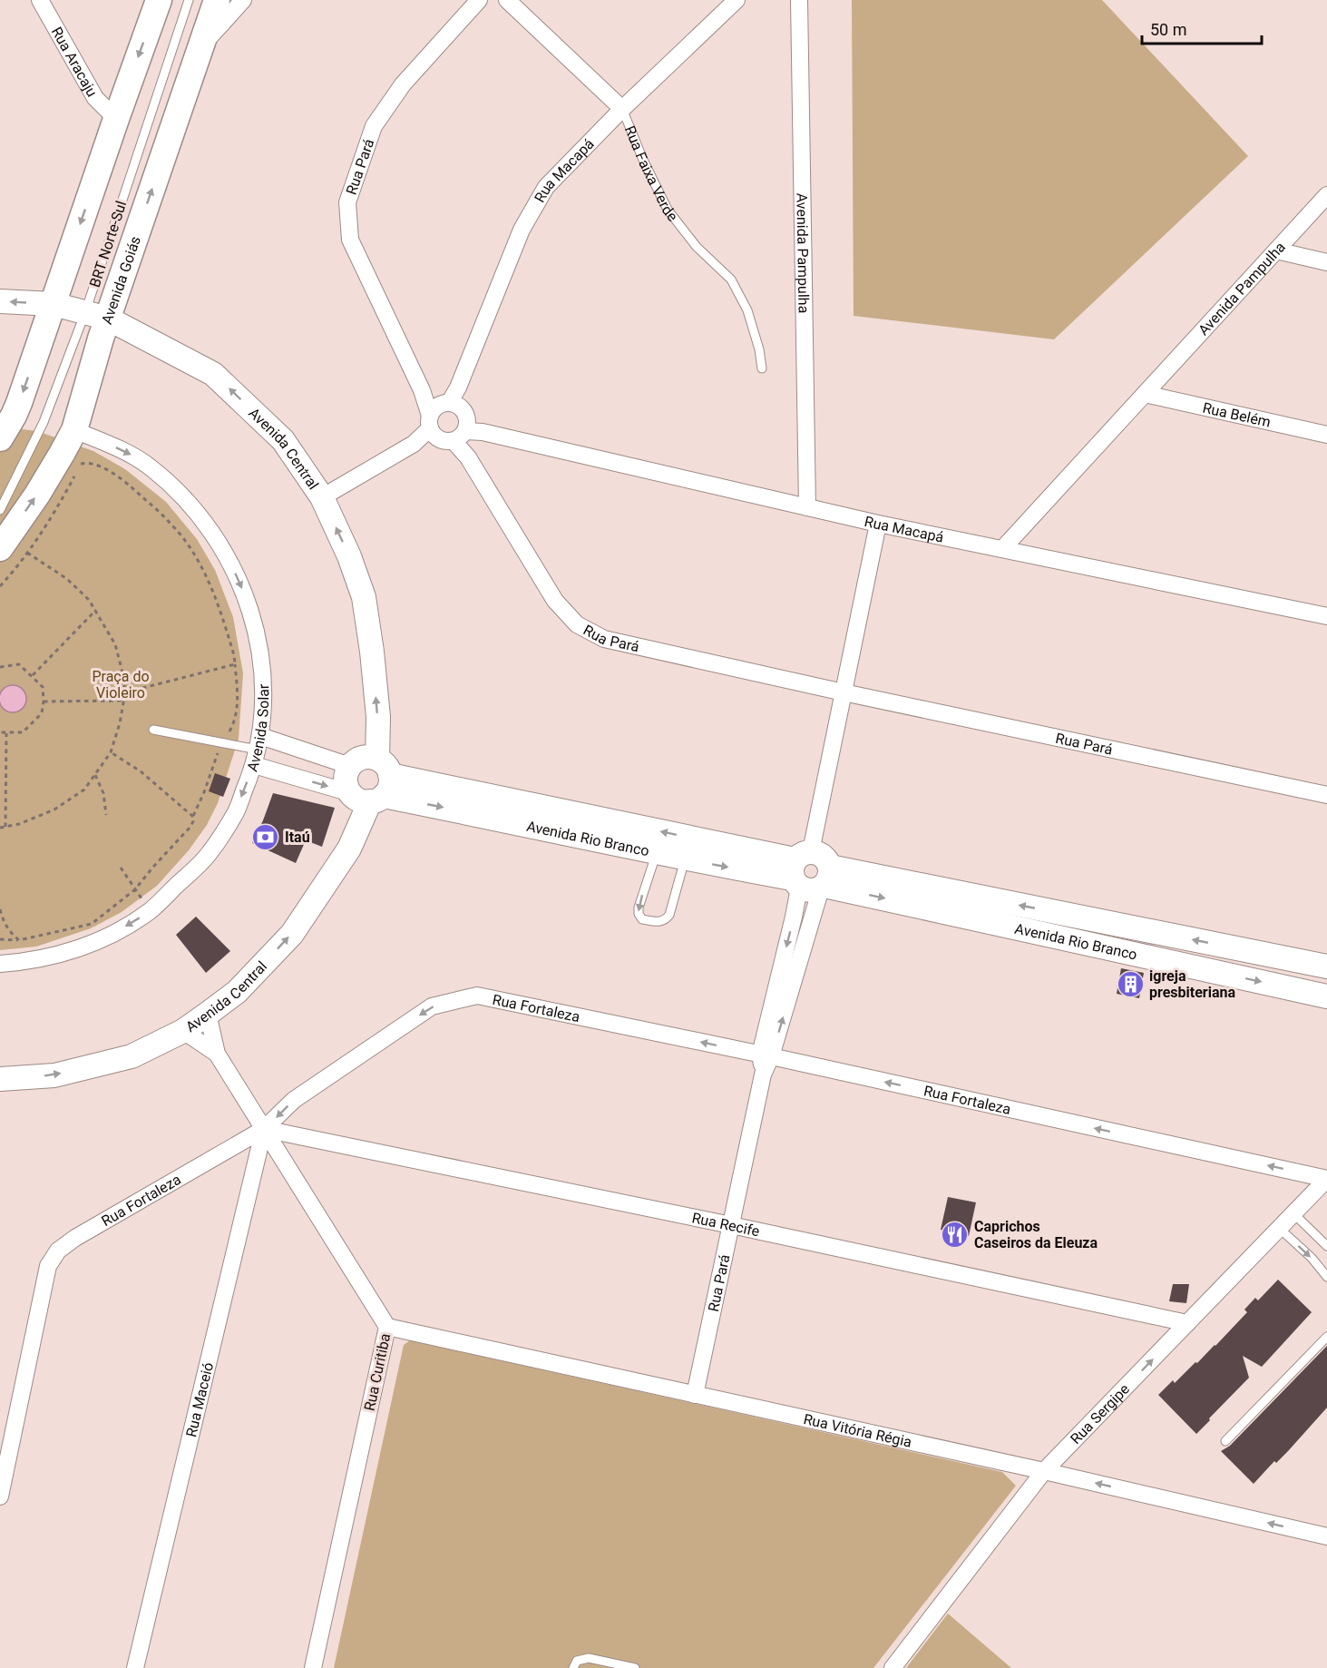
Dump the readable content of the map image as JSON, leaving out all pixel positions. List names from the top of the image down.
{
  "streets": {
    "main road": ["Avenida Goiás"],
    "street": [
      "Rua Aracaju",
      "Rua Pará",
      "Rua Macapá",
      "Rua Faixa Verde",
      "Avenida Pampulha",
      "Rua Belém",
      "Avenida Central",
      "Avenida Solar",
      "Avenida Rio Branco",
      "Rua Fortaleza",
      "Rua Recife",
      "Rua Curitiba",
      "Rua Maceió",
      "Rua Sergipe",
      "Rua Vitória Régia"
    ],
    "lane": ["BRT Norte-Sul"]
  },
  "crossings": [
    ["Rua Pará", "Rua Macapá"],
    ["Rua Pará", "Avenida Rio Branco"],
    ["Rua Pará", "Rua Fortaleza"],
    ["Rua Pará", "Rua Recife"],
    ["Rua Pará", "Rua Vitória Régia"],
    ["Rua Macapá", "Rua Faixa Verde"],
    ["Rua Macapá", "Avenida Pampulha"],
    ["BRT Norte-Sul", "Avenida Goiás"],
    ["BRT Norte-Sul", "Avenida Central"],
    ["Avenida Pampulha", "Rua Belém"],
    ["Avenida Goiás", "Avenida Central"],
    ["Avenida Goiás", "Avenida Solar"],
    ["Avenida Central", "Avenida Rio Branco"],
    ["Avenida Central", "Rua Curitiba"],
    ["Avenida Solar", "Avenida Rio Branco"],
    ["Rua Fortaleza", "Rua Recife"],
    ["Rua Fortaleza", "Rua Curitiba"],
    ["Rua Fortaleza", "Rua Maceió"],
    ["Rua Fortaleza", "Rua Sergipe"],
    ["Rua Recife", "Rua Curitiba"],
    ["Rua Recife", "Rua Maceió"],
    ["Rua Recife", "Rua Sergipe"],
    ["Rua Curitiba", "Rua Maceió"],
    ["Rua Curitiba", "Rua Vitória Régia"],
    ["Rua Sergipe", "Rua Vitória Régia"]
  ],
  "one_way": ["Rua Fortaleza"],
  "parks": ["Praça do Violeiro"],
  "places": {
    "bank": ["Itaú"],
    "building": ["igreja presbiteriana"],
    "restaurant": ["Caprichos Caseiros da Eleuza"]
  },
  "scale_bar": "50 m"
}
